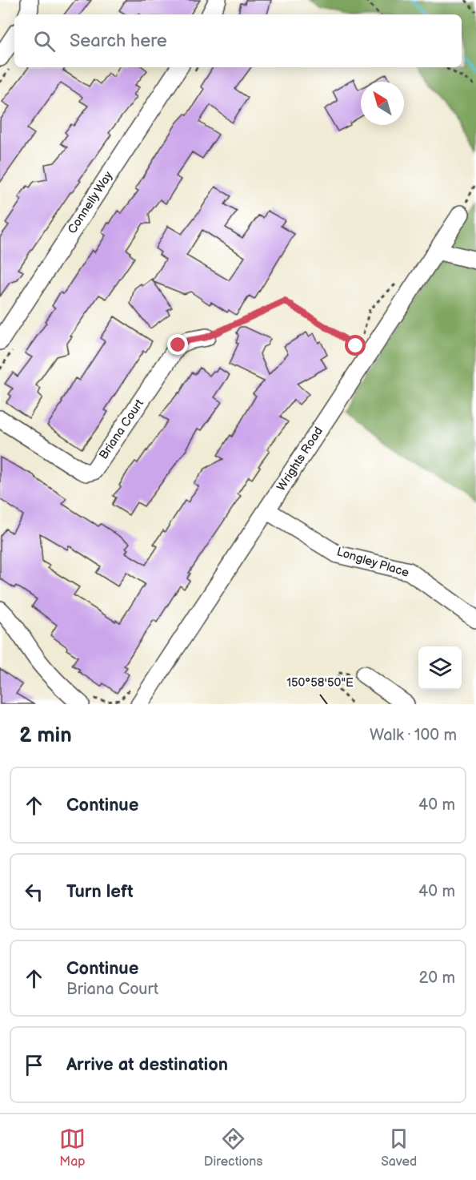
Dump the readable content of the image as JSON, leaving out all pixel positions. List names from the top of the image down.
{
  "streets": {
    "street": [
      "Connelly Way",
      "Briana Court",
      "Wrights Road",
      "Longley Place"
    ]
  },
  "crossings": [
    ["Wrights Road", "Longley Place"]
  ],
  "north": "top left",
  "page": {
    "search": "Search here",
    "heading": ["2 min", "Walk · 100 m"],
    "list": [
      ["Continue", "40 m"],
      ["Turn left", "40 m"],
      ["Continue", "Briana Court", "20 m"],
      "Arrive at destination"
    ],
    "nav": ["Map", "Directions", "Saved"]
  },
  "coordinates": ["150°58'50\"E"]
}
